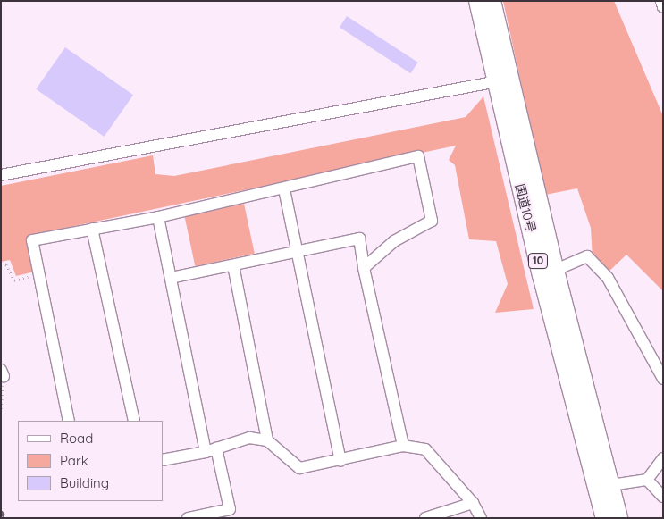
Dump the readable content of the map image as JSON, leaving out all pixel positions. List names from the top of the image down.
{
  "streets": {
    "highway": ["国道10号", "10"]
  },
  "legend": ["Road", "Park", "Building"]
}
